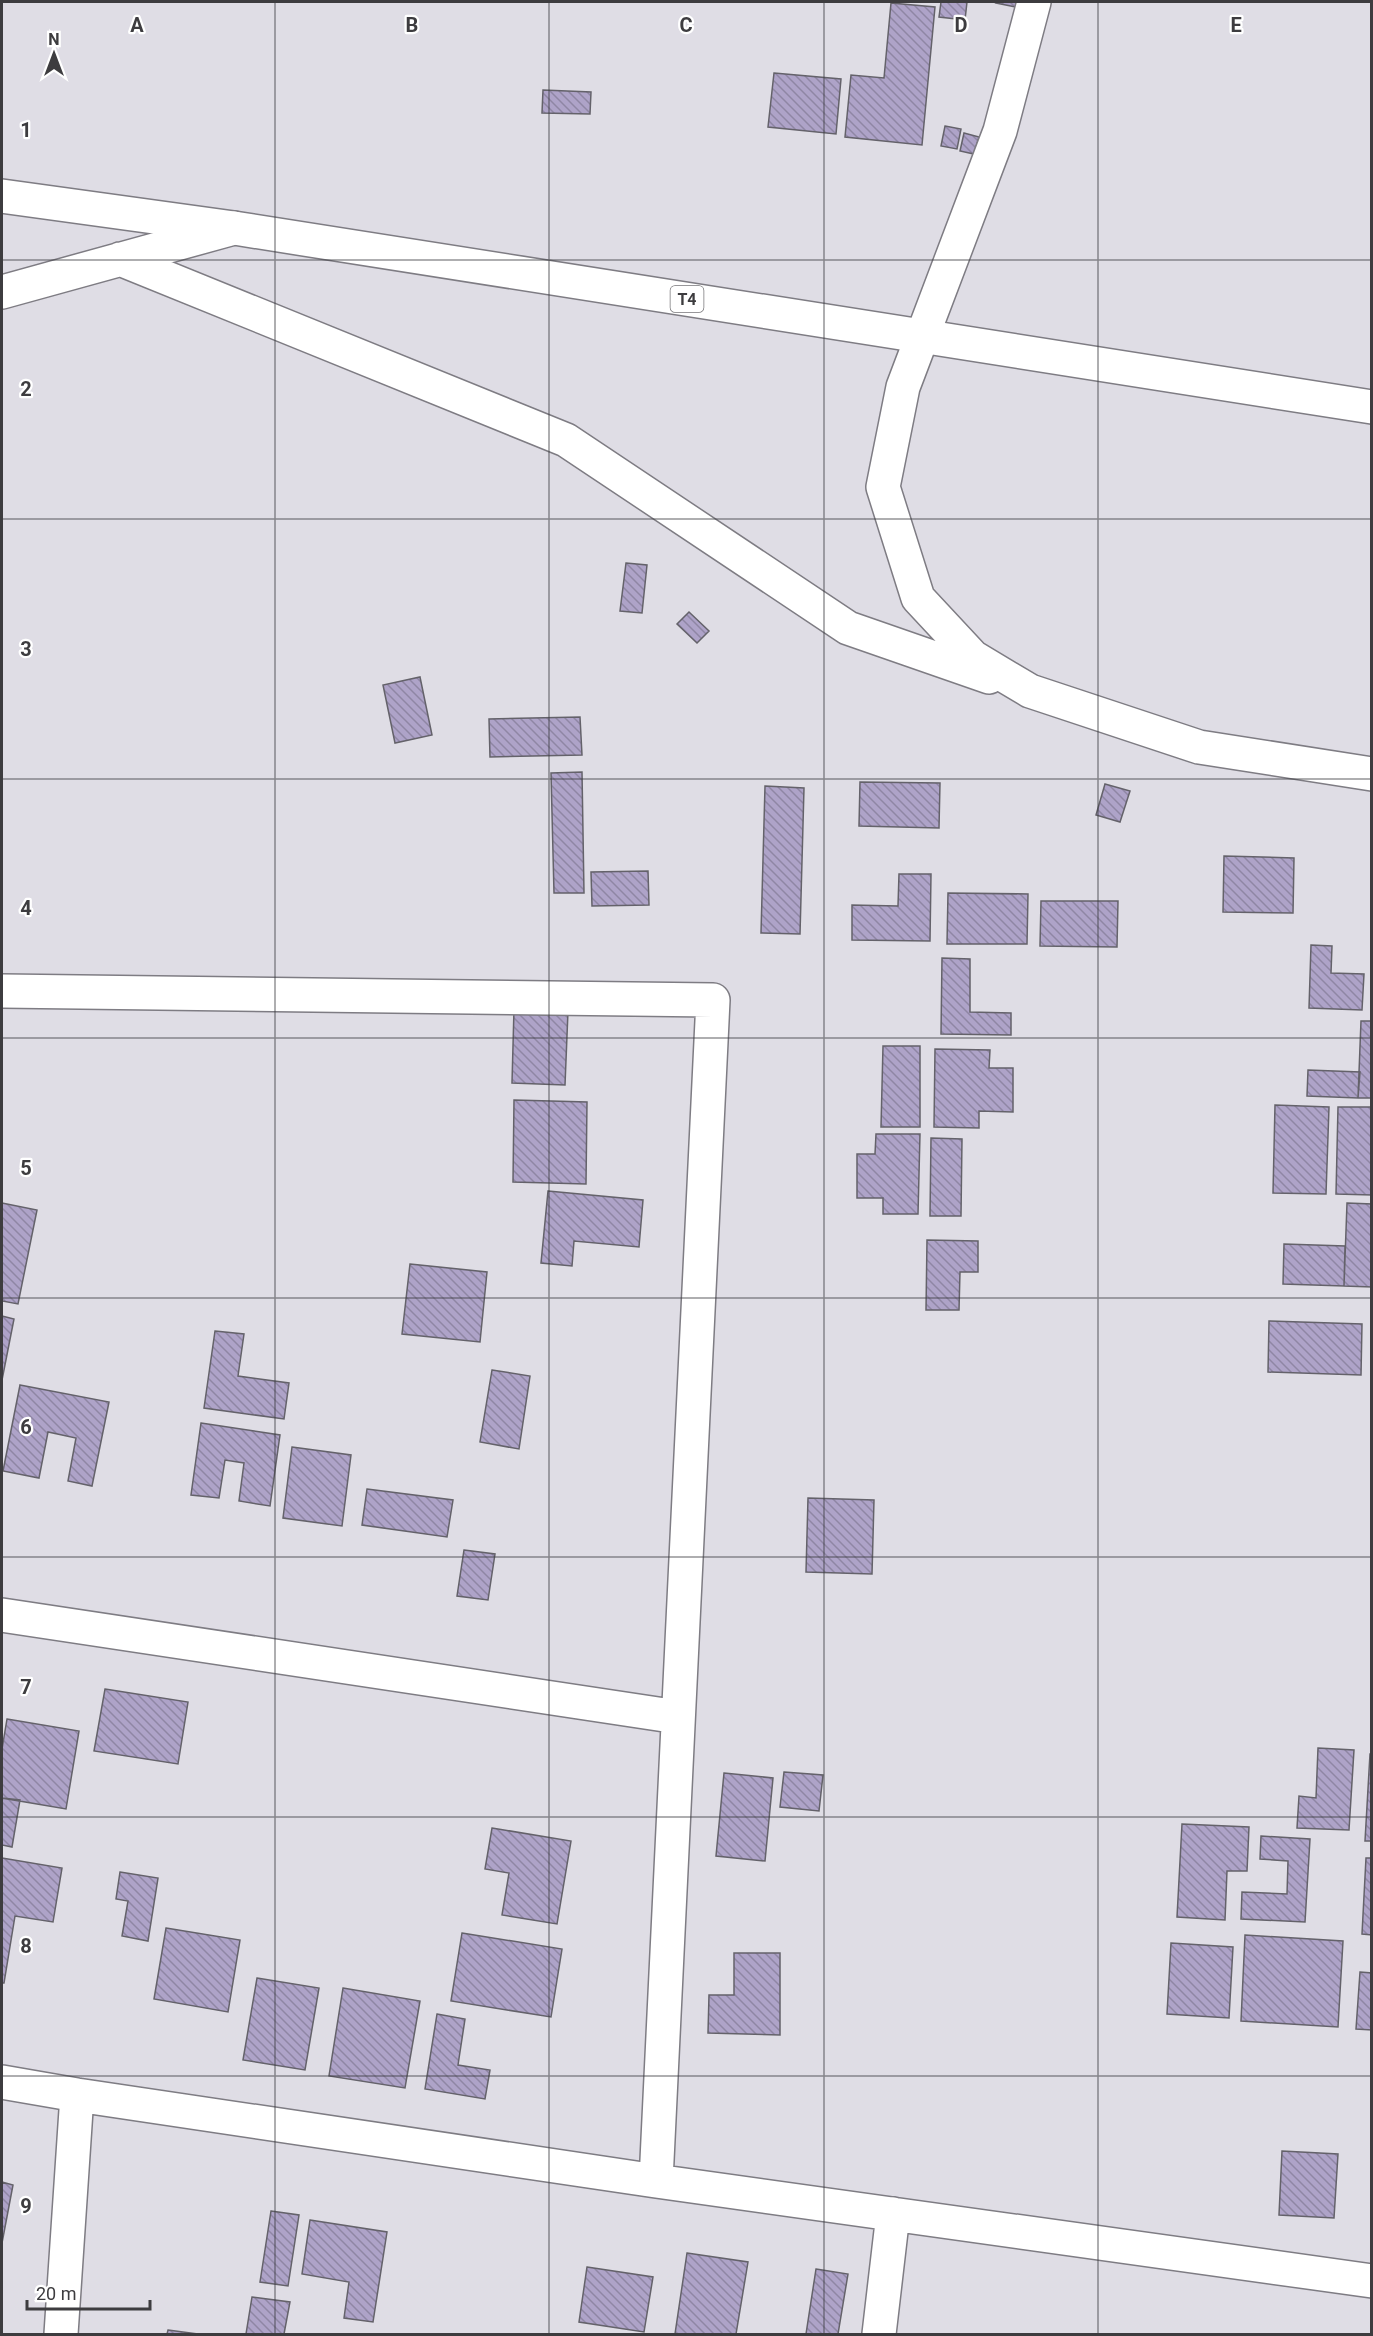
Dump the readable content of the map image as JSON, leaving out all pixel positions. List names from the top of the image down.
{
  "streets": {
    "main road": ["T4"]
  },
  "scale_bar": "20 m",
  "north": "top",
  "grid": {
    "columns": [
      "A",
      "B",
      "C",
      "D",
      "E"
    ],
    "rows": [
      "1",
      "2",
      "3",
      "4",
      "5",
      "6",
      "7",
      "8",
      "9"
    ]
  }
}
